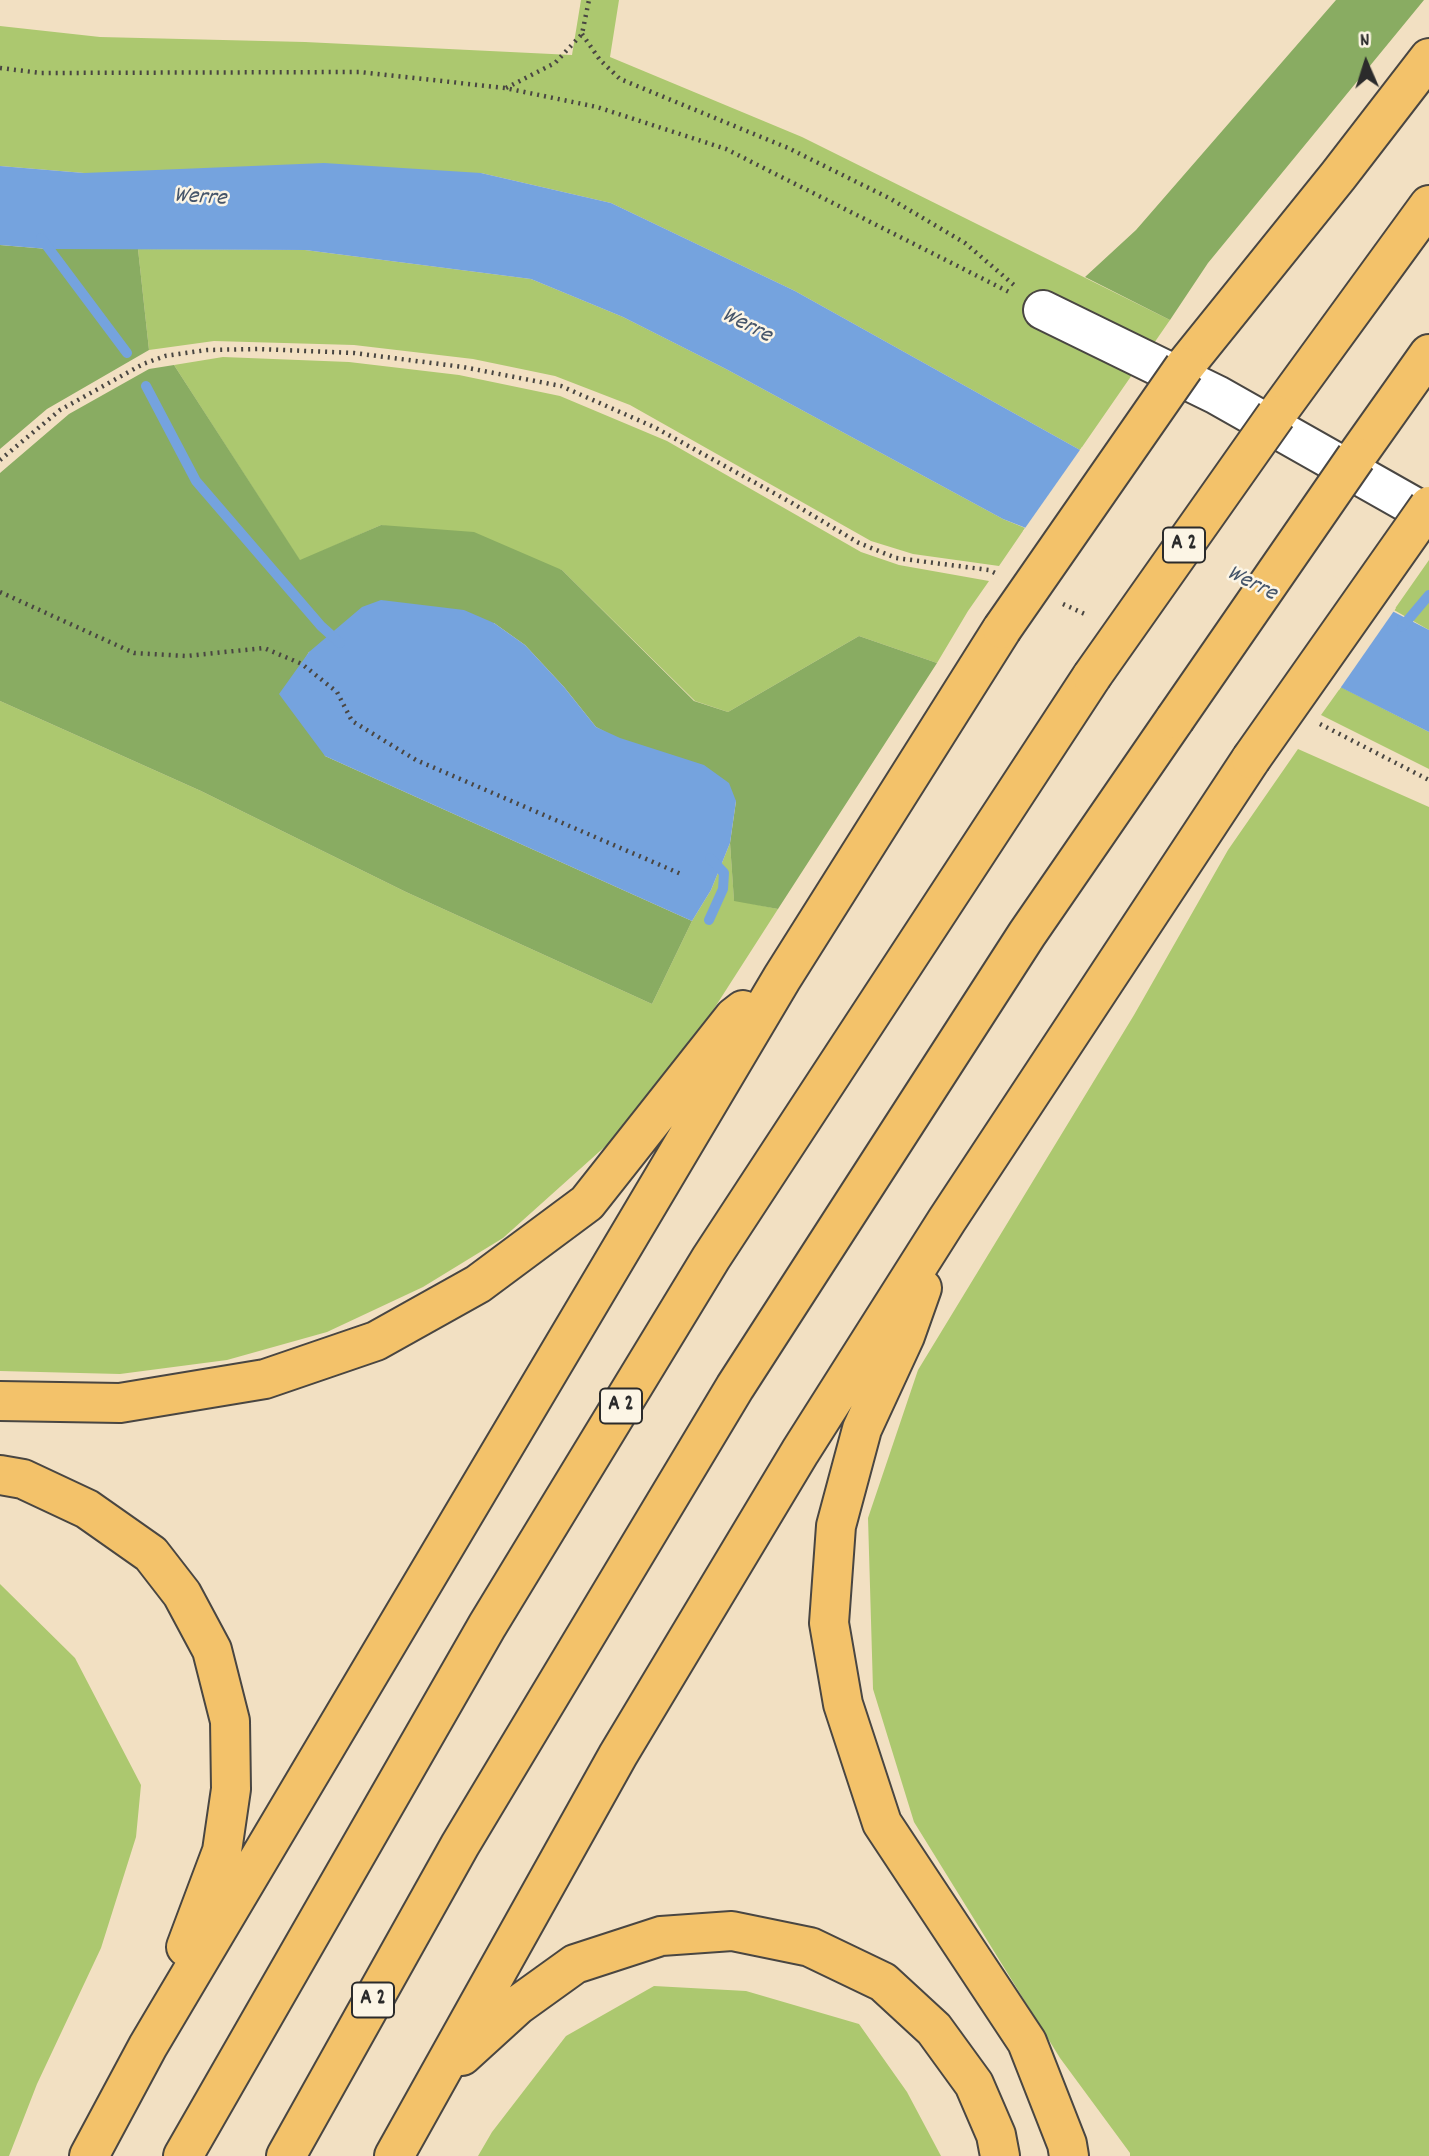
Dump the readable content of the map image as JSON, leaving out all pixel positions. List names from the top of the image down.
{
  "streets": {
    "highway": ["A 2"]
  },
  "water": ["Werre"],
  "north": "top"
}
